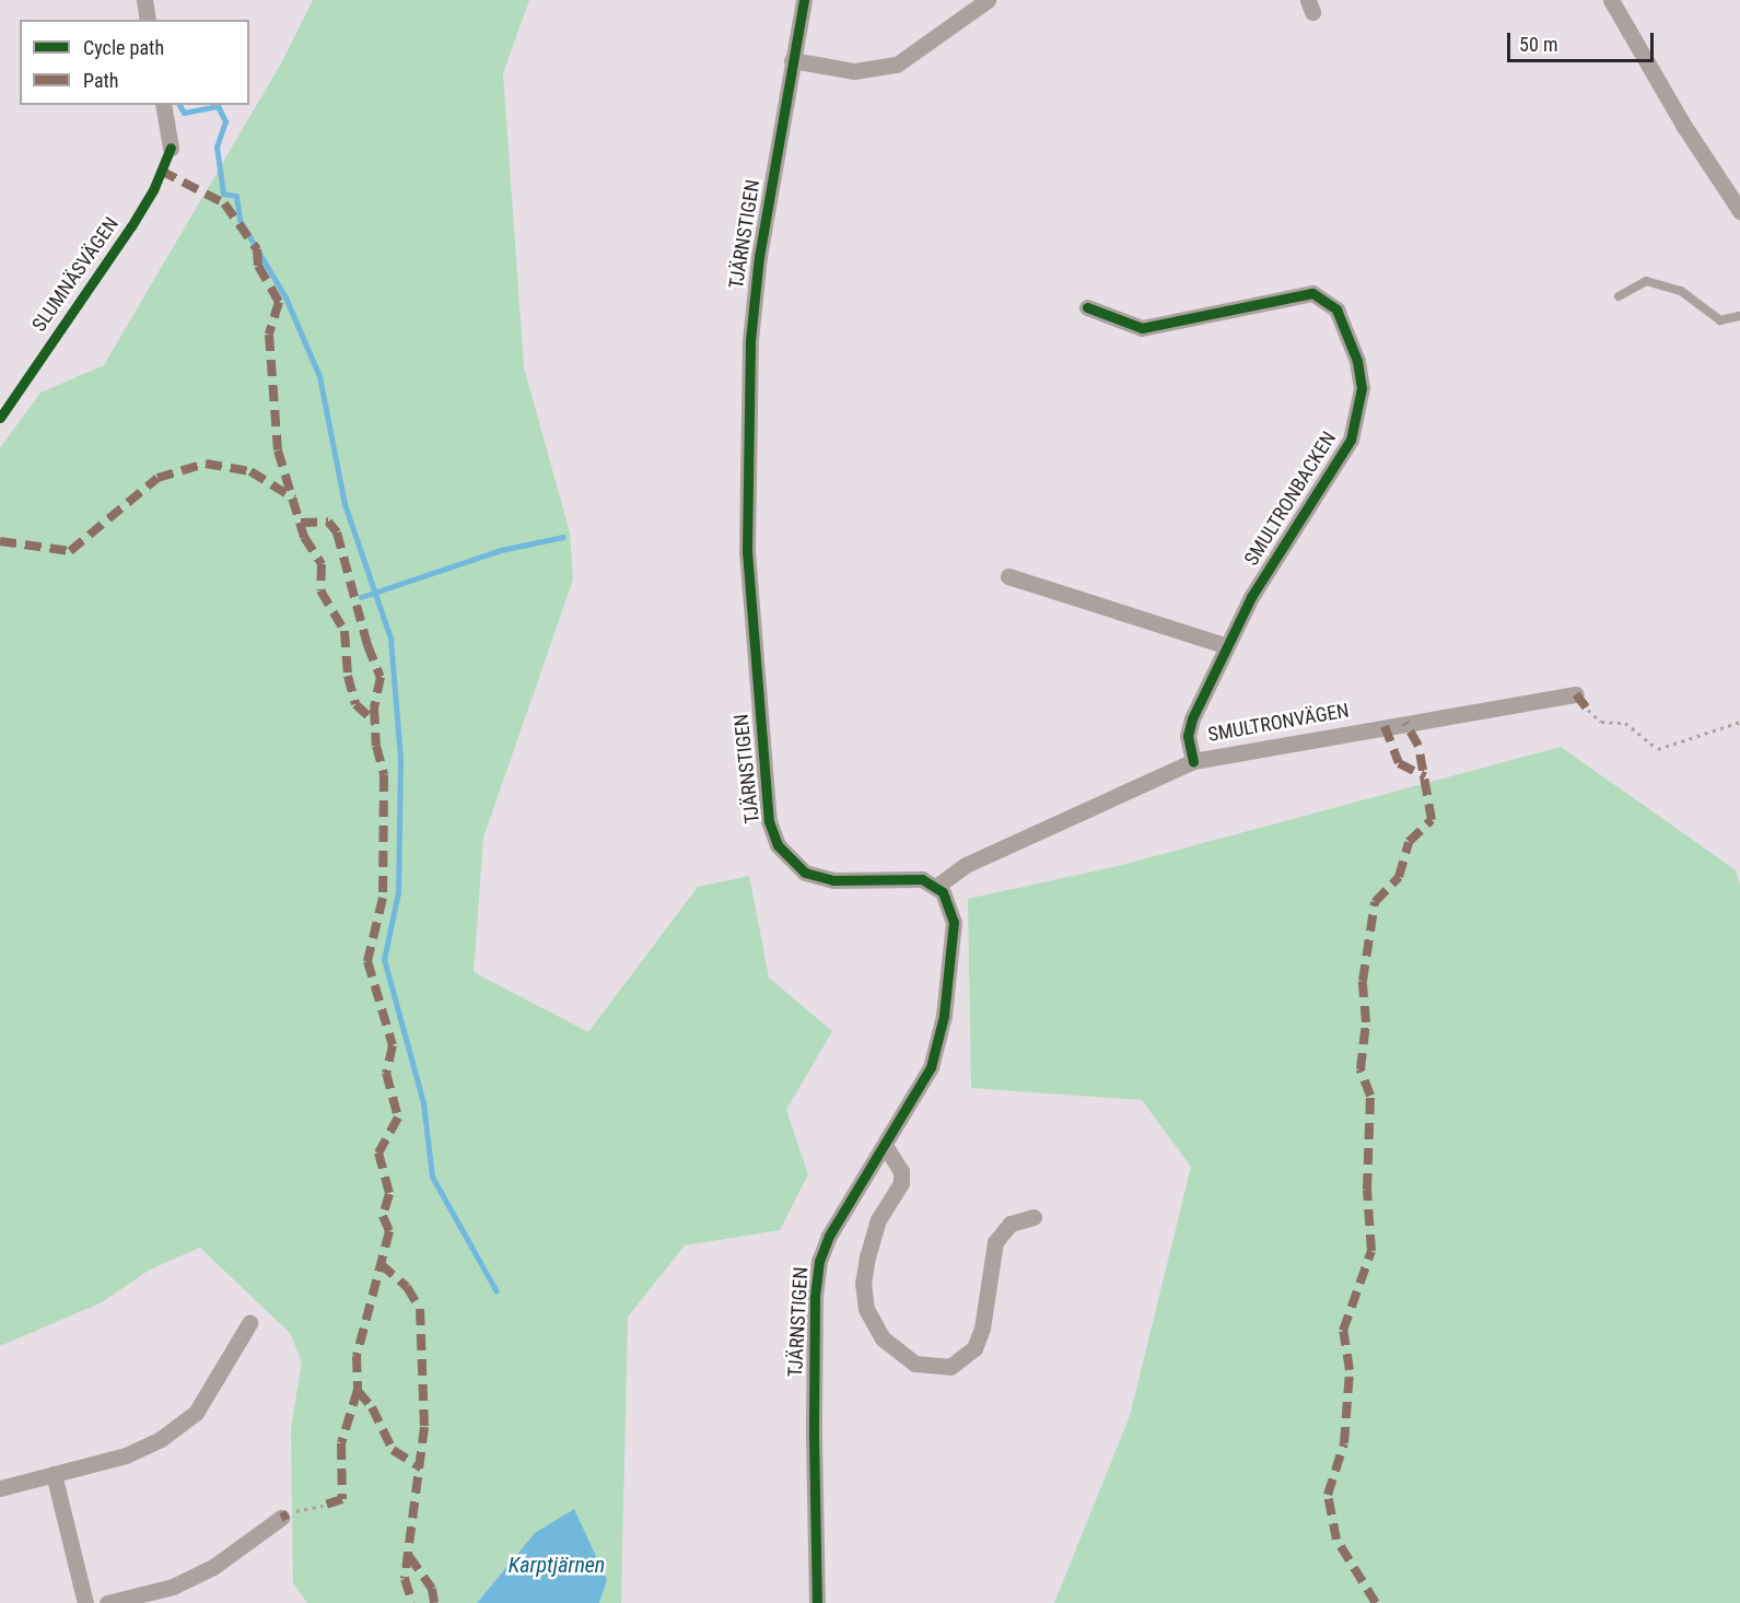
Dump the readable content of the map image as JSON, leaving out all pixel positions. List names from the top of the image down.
{
  "streets": {
    "street": ["TJÄRNSTIGEN", "SMULTRONBACKEN", "SMULTRONVÄGEN"],
    "cycle path": ["SLUMNÄSVÄGEN"]
  },
  "crossings": [
    ["TJÄRNSTIGEN", "SMULTRONVÄGEN"],
    ["SMULTRONBACKEN", "SMULTRONVÄGEN"]
  ],
  "water": ["Karptjärnen"],
  "legend": ["Cycle path", "Path"],
  "scale_bar": "50 m"
}
